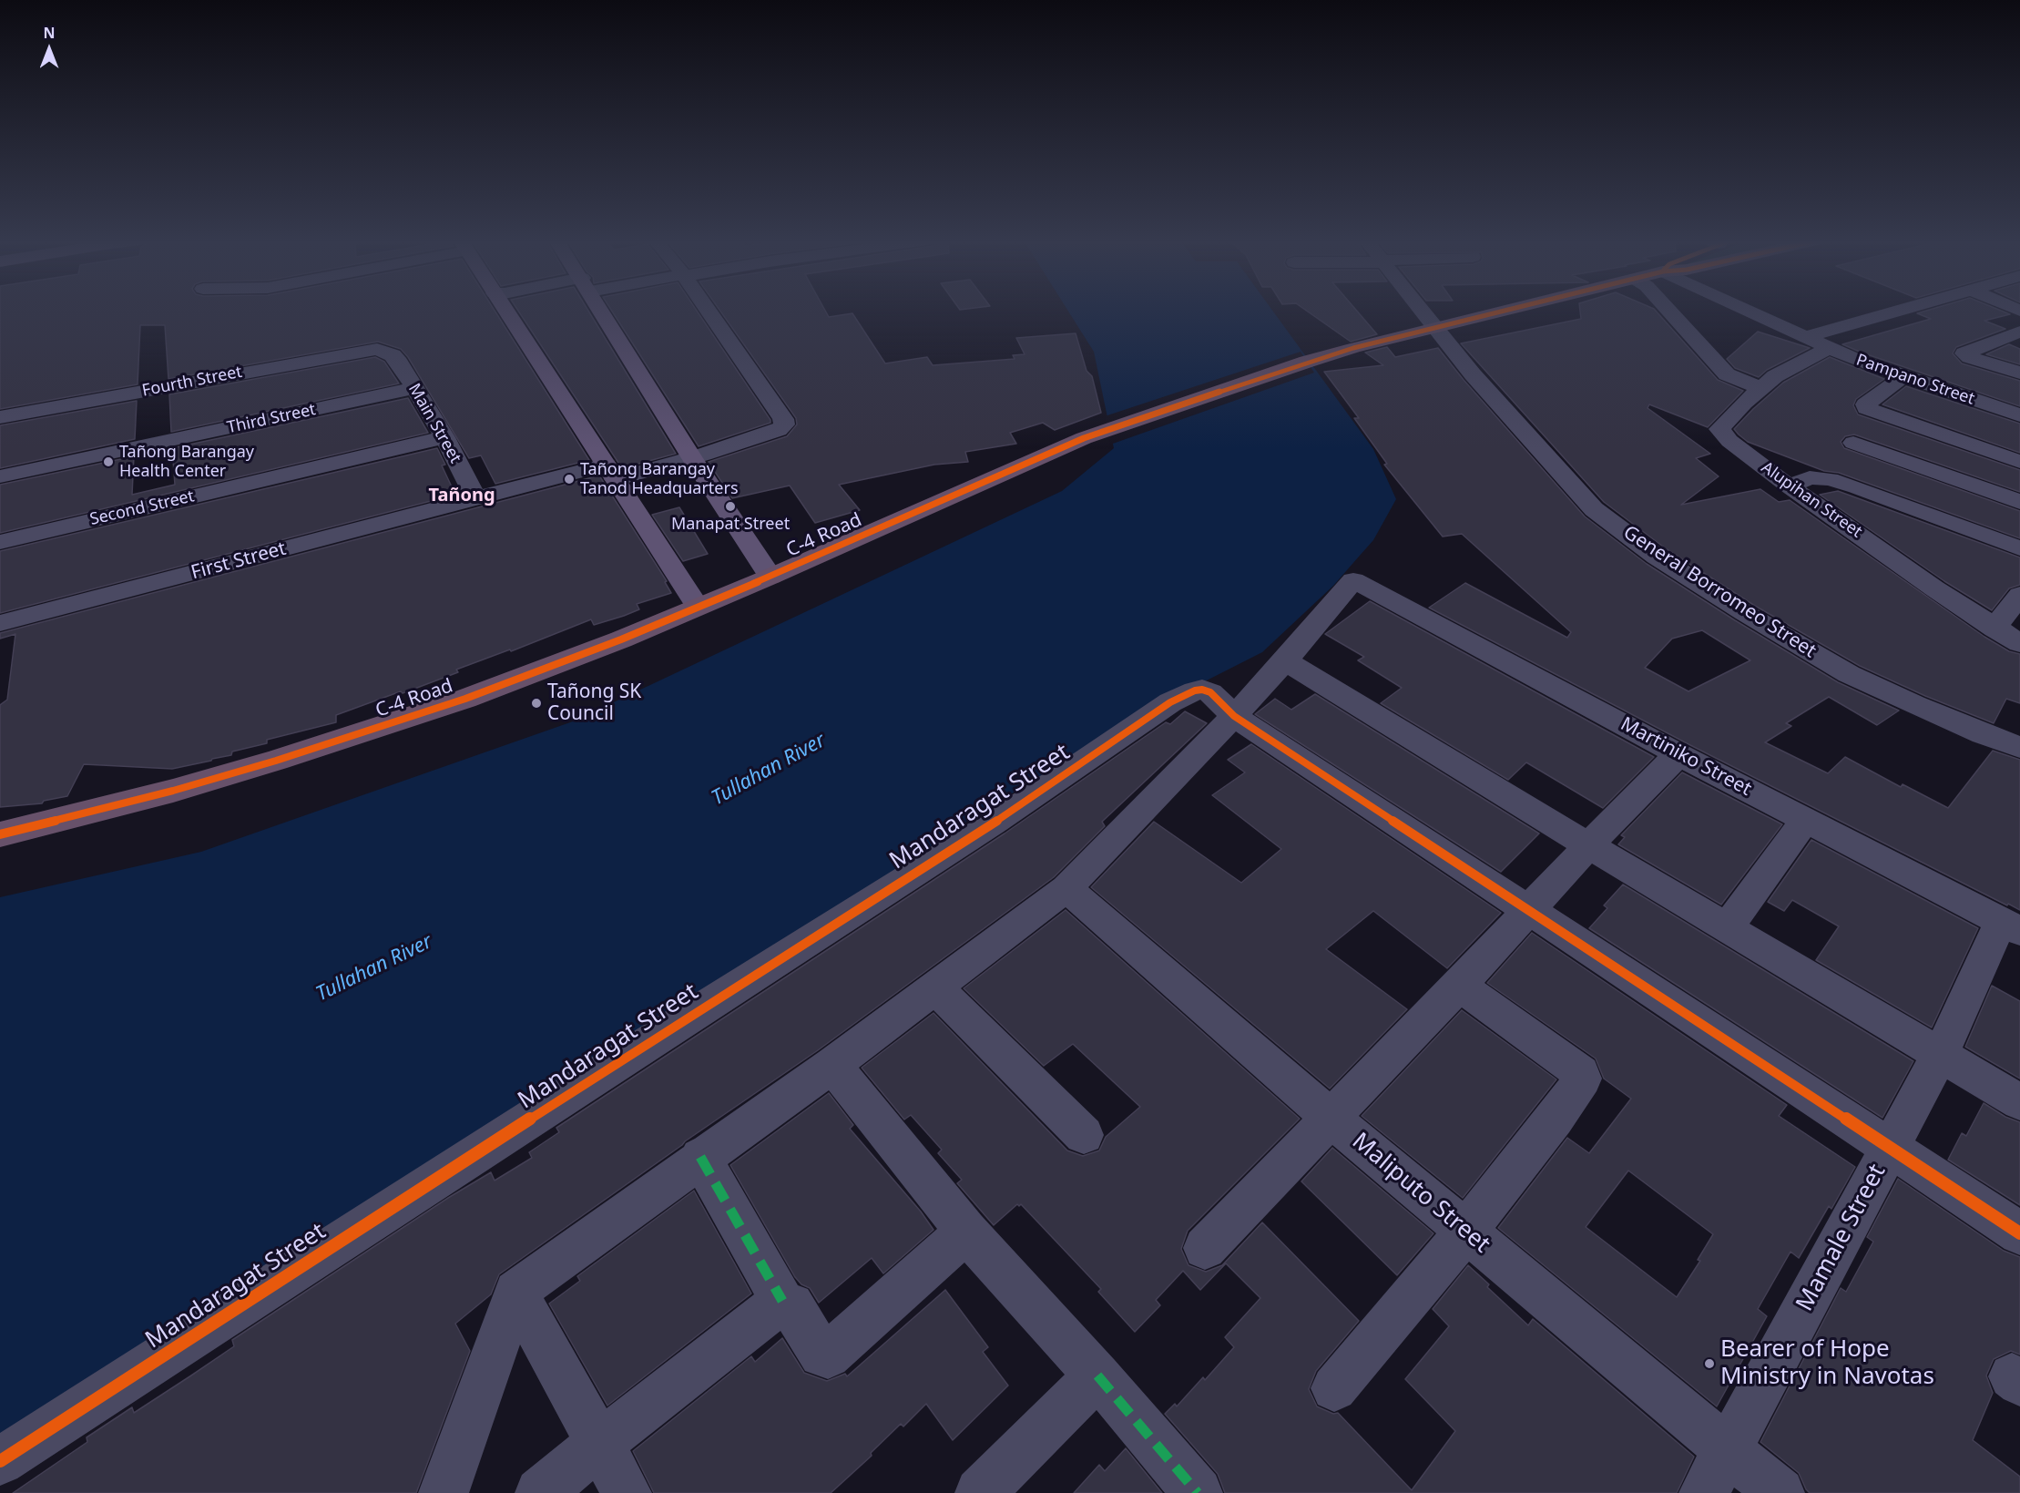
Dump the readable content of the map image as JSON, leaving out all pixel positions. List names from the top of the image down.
{
  "streets": {
    "highway": ["C-4 Road"],
    "street": [
      "Pampano Street",
      "Fourth Street",
      "Third Street",
      "Main Street",
      "Alupihan Street",
      "Second Street",
      "First Street",
      "General Borromeo Street",
      "Martiniko Street",
      "Mandaragat Street",
      "Maliputo Street",
      "Mamale Street"
    ]
  },
  "crossings": [
    ["Pampano Street", "Alupihan Street"],
    ["Fourth Street", "Main Street"],
    ["Third Street", "Main Street"],
    ["Main Street", "Second Street"],
    ["Main Street", "First Street"],
    ["C-4 Road", "General Borromeo Street"],
    ["Martiniko Street", "Mamale Street"],
    ["Maliputo Street", "Mamale Street"]
  ],
  "districts": ["Tañong"],
  "water": ["Tullahan River"],
  "places": [
    "Tañong Barangay Health Center",
    "Tañong Barangay Tanod Headquarters",
    "Manapat Street",
    "Tañong SK Council",
    "Bearer of Hope Ministry in Navotas"
  ],
  "north": "top"
}
